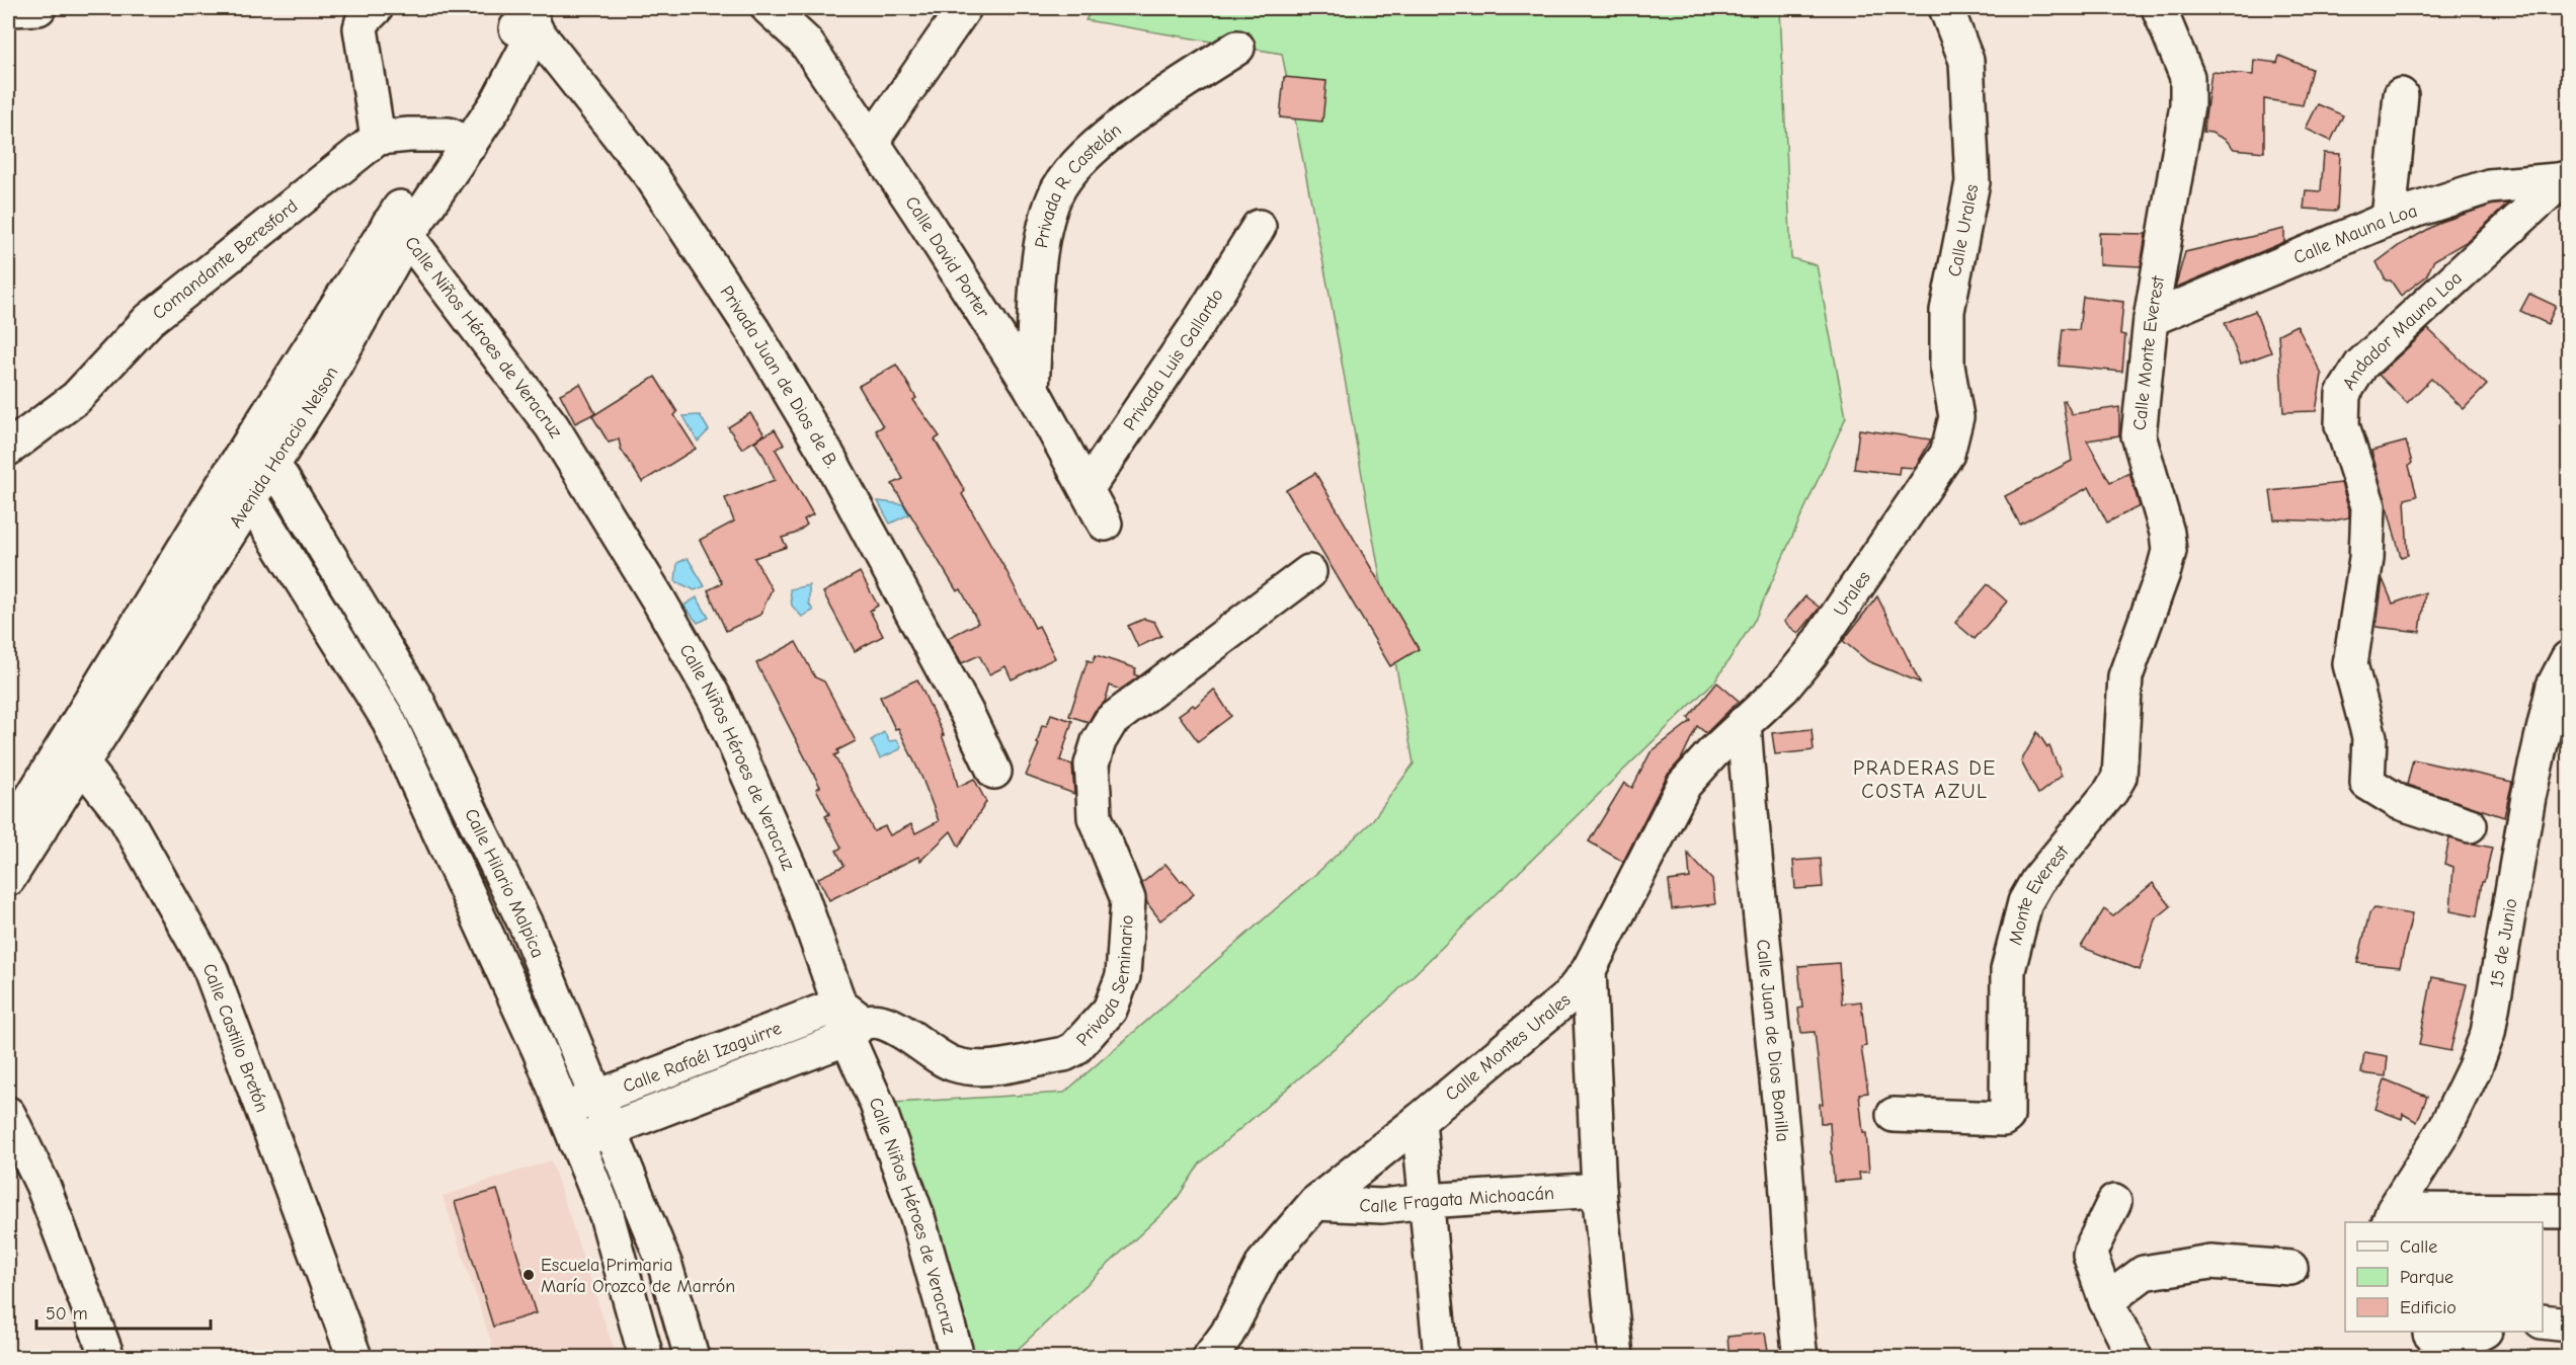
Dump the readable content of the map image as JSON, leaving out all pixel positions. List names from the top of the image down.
{
  "streets": {
    "street": [
      "Privada R. Castelán",
      "Calle Urales",
      "Calle Mauna Loa",
      "Calle David Porter",
      "Comandante Beresford",
      "Andador Mauna Loa",
      "Calle Niños Héroes de Veracruz",
      "Calle Monte Everest",
      "Privada Luis Gallardo",
      "Privada Juan de Dios de B.",
      "Avenida Horacio Nelson",
      "Urales",
      "Calle Hilario Malpica",
      "Monte Everest",
      "15 de Junio",
      "Privada Seminario",
      "Calle Castillo Bretón",
      "Calle Juan de Dios Bonilla",
      "Calle Montes Urales",
      "Calle Rafaél Izaguirre",
      "Calle Fragata Michoacán"
    ]
  },
  "crossings": [
    ["Privada R. Castelán", "Calle David Porter"],
    ["Calle Urales", "Urales"],
    ["Calle Mauna Loa", "Andador Mauna Loa"],
    ["Calle Mauna Loa", "Calle Monte Everest"],
    ["Calle David Porter", "Privada Luis Gallardo"],
    ["Calle Niños Héroes de Veracruz", "Avenida Horacio Nelson"],
    ["Calle Niños Héroes de Veracruz", "Privada Seminario"],
    ["Calle Niños Héroes de Veracruz", "Calle Rafaél Izaguirre"],
    ["Calle Monte Everest", "Monte Everest"],
    ["Privada Juan de Dios de B.", "Avenida Horacio Nelson"],
    ["Avenida Horacio Nelson", "Calle Hilario Malpica"],
    ["Avenida Horacio Nelson", "Calle Castillo Bretón"],
    ["Urales", "Calle Juan de Dios Bonilla"],
    ["Urales", "Calle Montes Urales"],
    ["Calle Hilario Malpica", "Calle Rafaél Izaguirre"],
    ["Privada Seminario", "Calle Rafaél Izaguirre"],
    ["Calle Juan de Dios Bonilla", "Calle Montes Urales"],
    ["Calle Montes Urales", "Calle Fragata Michoacán"]
  ],
  "districts": ["PRADERAS DE COSTA AZUL"],
  "places": ["Escuela Primaria María Orozco de Marrón"],
  "legend": ["Calle", "Parque", "Edificio"],
  "scale_bar": "50 m"
}
